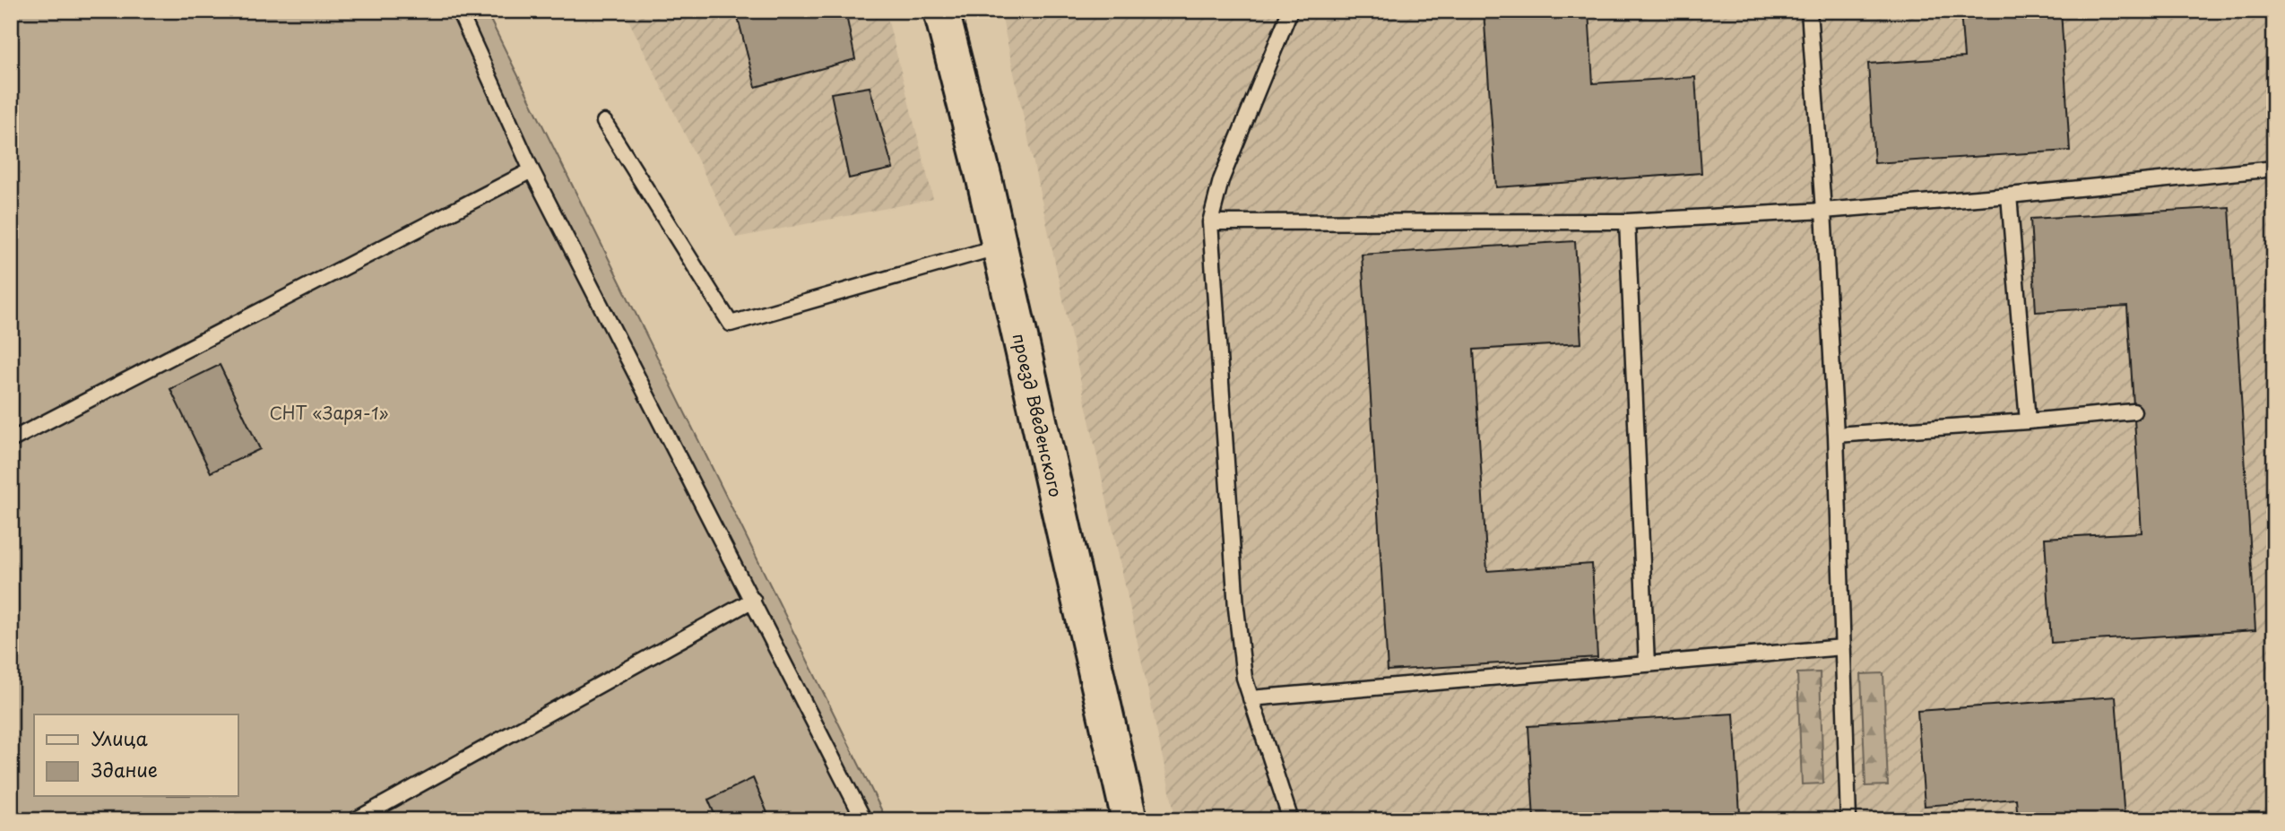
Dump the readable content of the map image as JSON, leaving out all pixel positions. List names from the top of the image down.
{
  "streets": {
    "street": ["проезд Введенского"]
  },
  "parks": ["СНТ «Заря-1»"],
  "legend": ["Улица", "Здание"]
}
